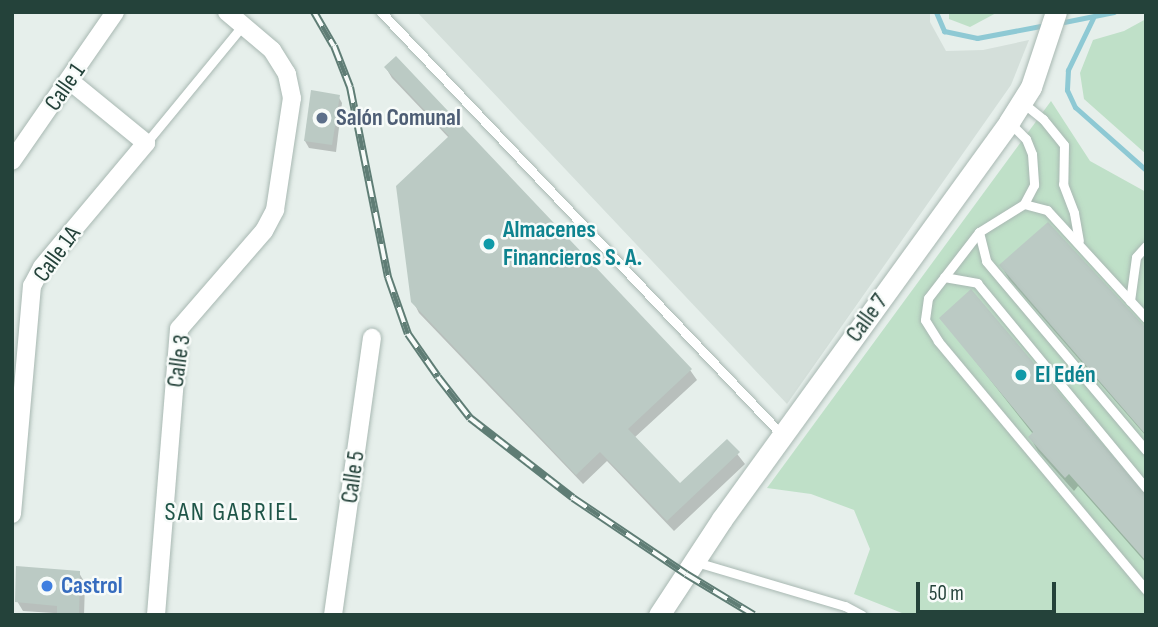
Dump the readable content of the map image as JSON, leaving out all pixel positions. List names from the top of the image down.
{
  "streets": {
    "street": [
      "Calle 1",
      "Calle 1A",
      "Calle 7",
      "Calle 3",
      "Calle 5"
    ]
  },
  "districts": ["SAN GABRIEL"],
  "places": [
    "Salón Comunal",
    "Almacenes Financieros S. A.",
    "El Edén",
    "Castrol"
  ],
  "scale_bar": "50 m"
}
